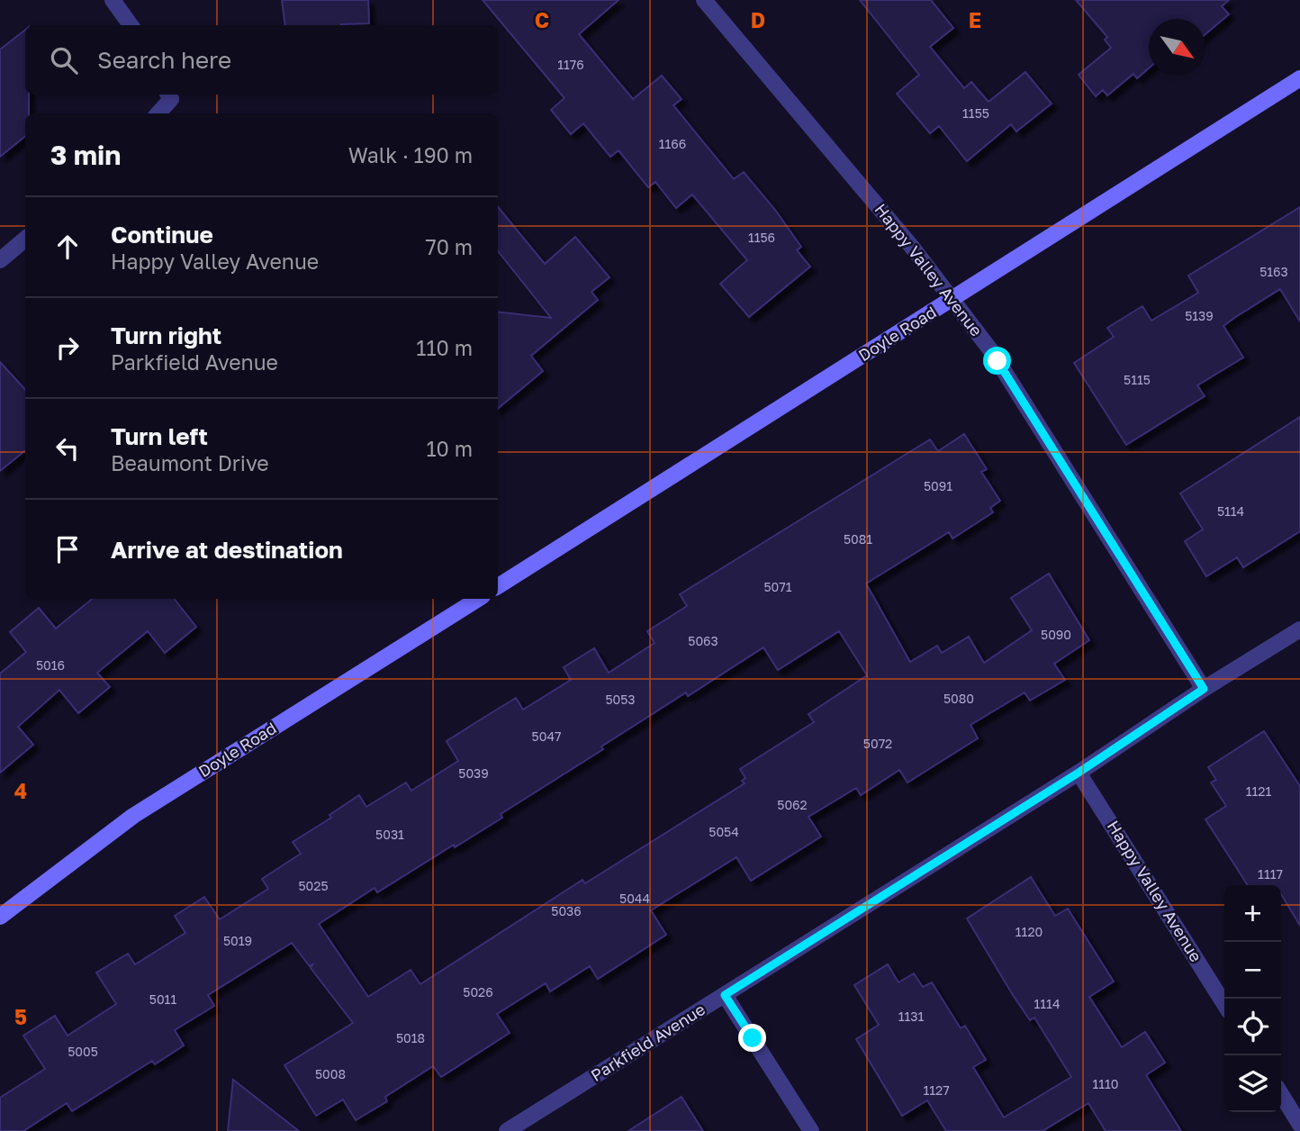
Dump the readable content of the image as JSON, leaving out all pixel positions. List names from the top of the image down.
{
  "streets": {
    "main road": ["Doyle Road"],
    "street": ["Happy Valley Avenue", "Parkfield Avenue"]
  },
  "crossings": [
    ["Happy Valley Avenue", "Doyle Road"],
    ["Happy Valley Avenue", "Parkfield Avenue"]
  ],
  "house_numbers": [
    "1176",
    "1155",
    "1166",
    "1156",
    "5163",
    "5139",
    "5115",
    "5091",
    "5114",
    "5081",
    "5071",
    "5090",
    "5063",
    "5016",
    "5080",
    "5053",
    "5047",
    "5072",
    "5039",
    "1121",
    "5062",
    "5054",
    "5031",
    "1117",
    "5025",
    "5044",
    "5036",
    "1120",
    "5019",
    "5026",
    "5011",
    "1114",
    "1131",
    "5018",
    "5005",
    "5008",
    "1110",
    "1127"
  ],
  "north": "bottom right",
  "page": {
    "search": "Search here",
    "heading": ["3 min", "Walk · 190 m"],
    "list": [
      ["Continue", "Happy Valley Avenue", "70 m"],
      ["Turn right", "Parkfield Avenue", "110 m"],
      ["Turn left", "Beaumont Drive", "10 m"],
      "Arrive at destination"
    ],
    "map_buttons": ["+", "−"]
  },
  "grid": {
    "columns": ["C", "D", "E"],
    "rows": ["4", "5"]
  }
}
